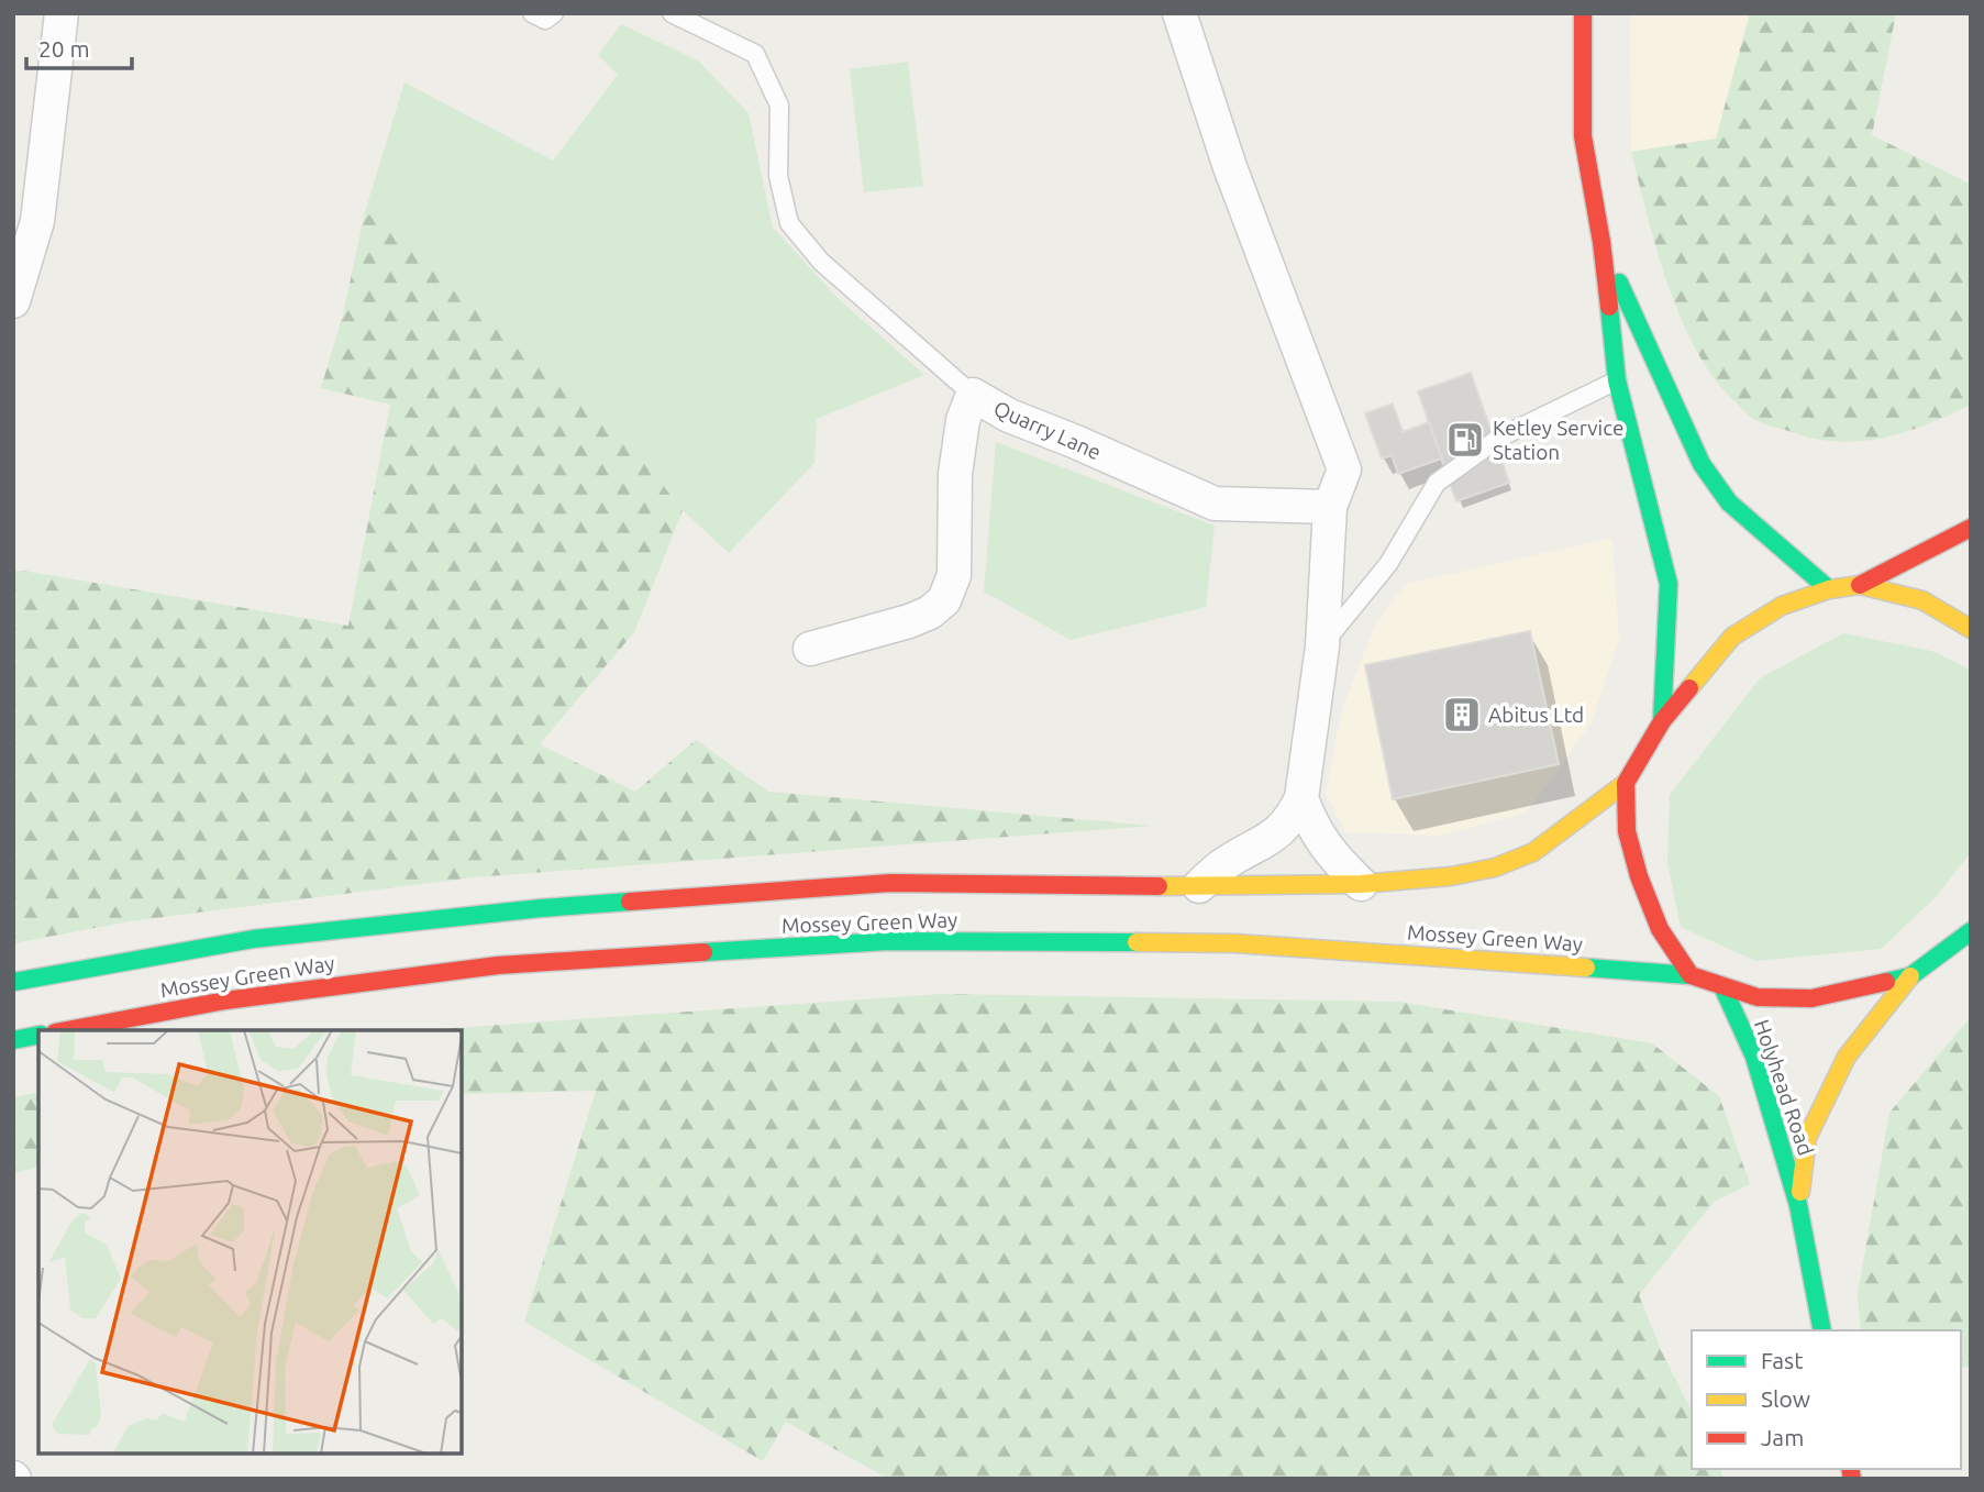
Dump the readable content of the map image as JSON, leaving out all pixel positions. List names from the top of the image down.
{
  "streets": {
    "main road": ["Mossey Green Way", "Holyhead Road"],
    "street": ["Quarry Lane"]
  },
  "crossings": [
    ["Mossey Green Way", "Holyhead Road"]
  ],
  "places": {
    "fuel station": ["Ketley Service Station"],
    "building": ["Abitus Ltd"]
  },
  "legend": ["Fast", "Slow", "Jam"],
  "scale_bar": "20 m"
}
